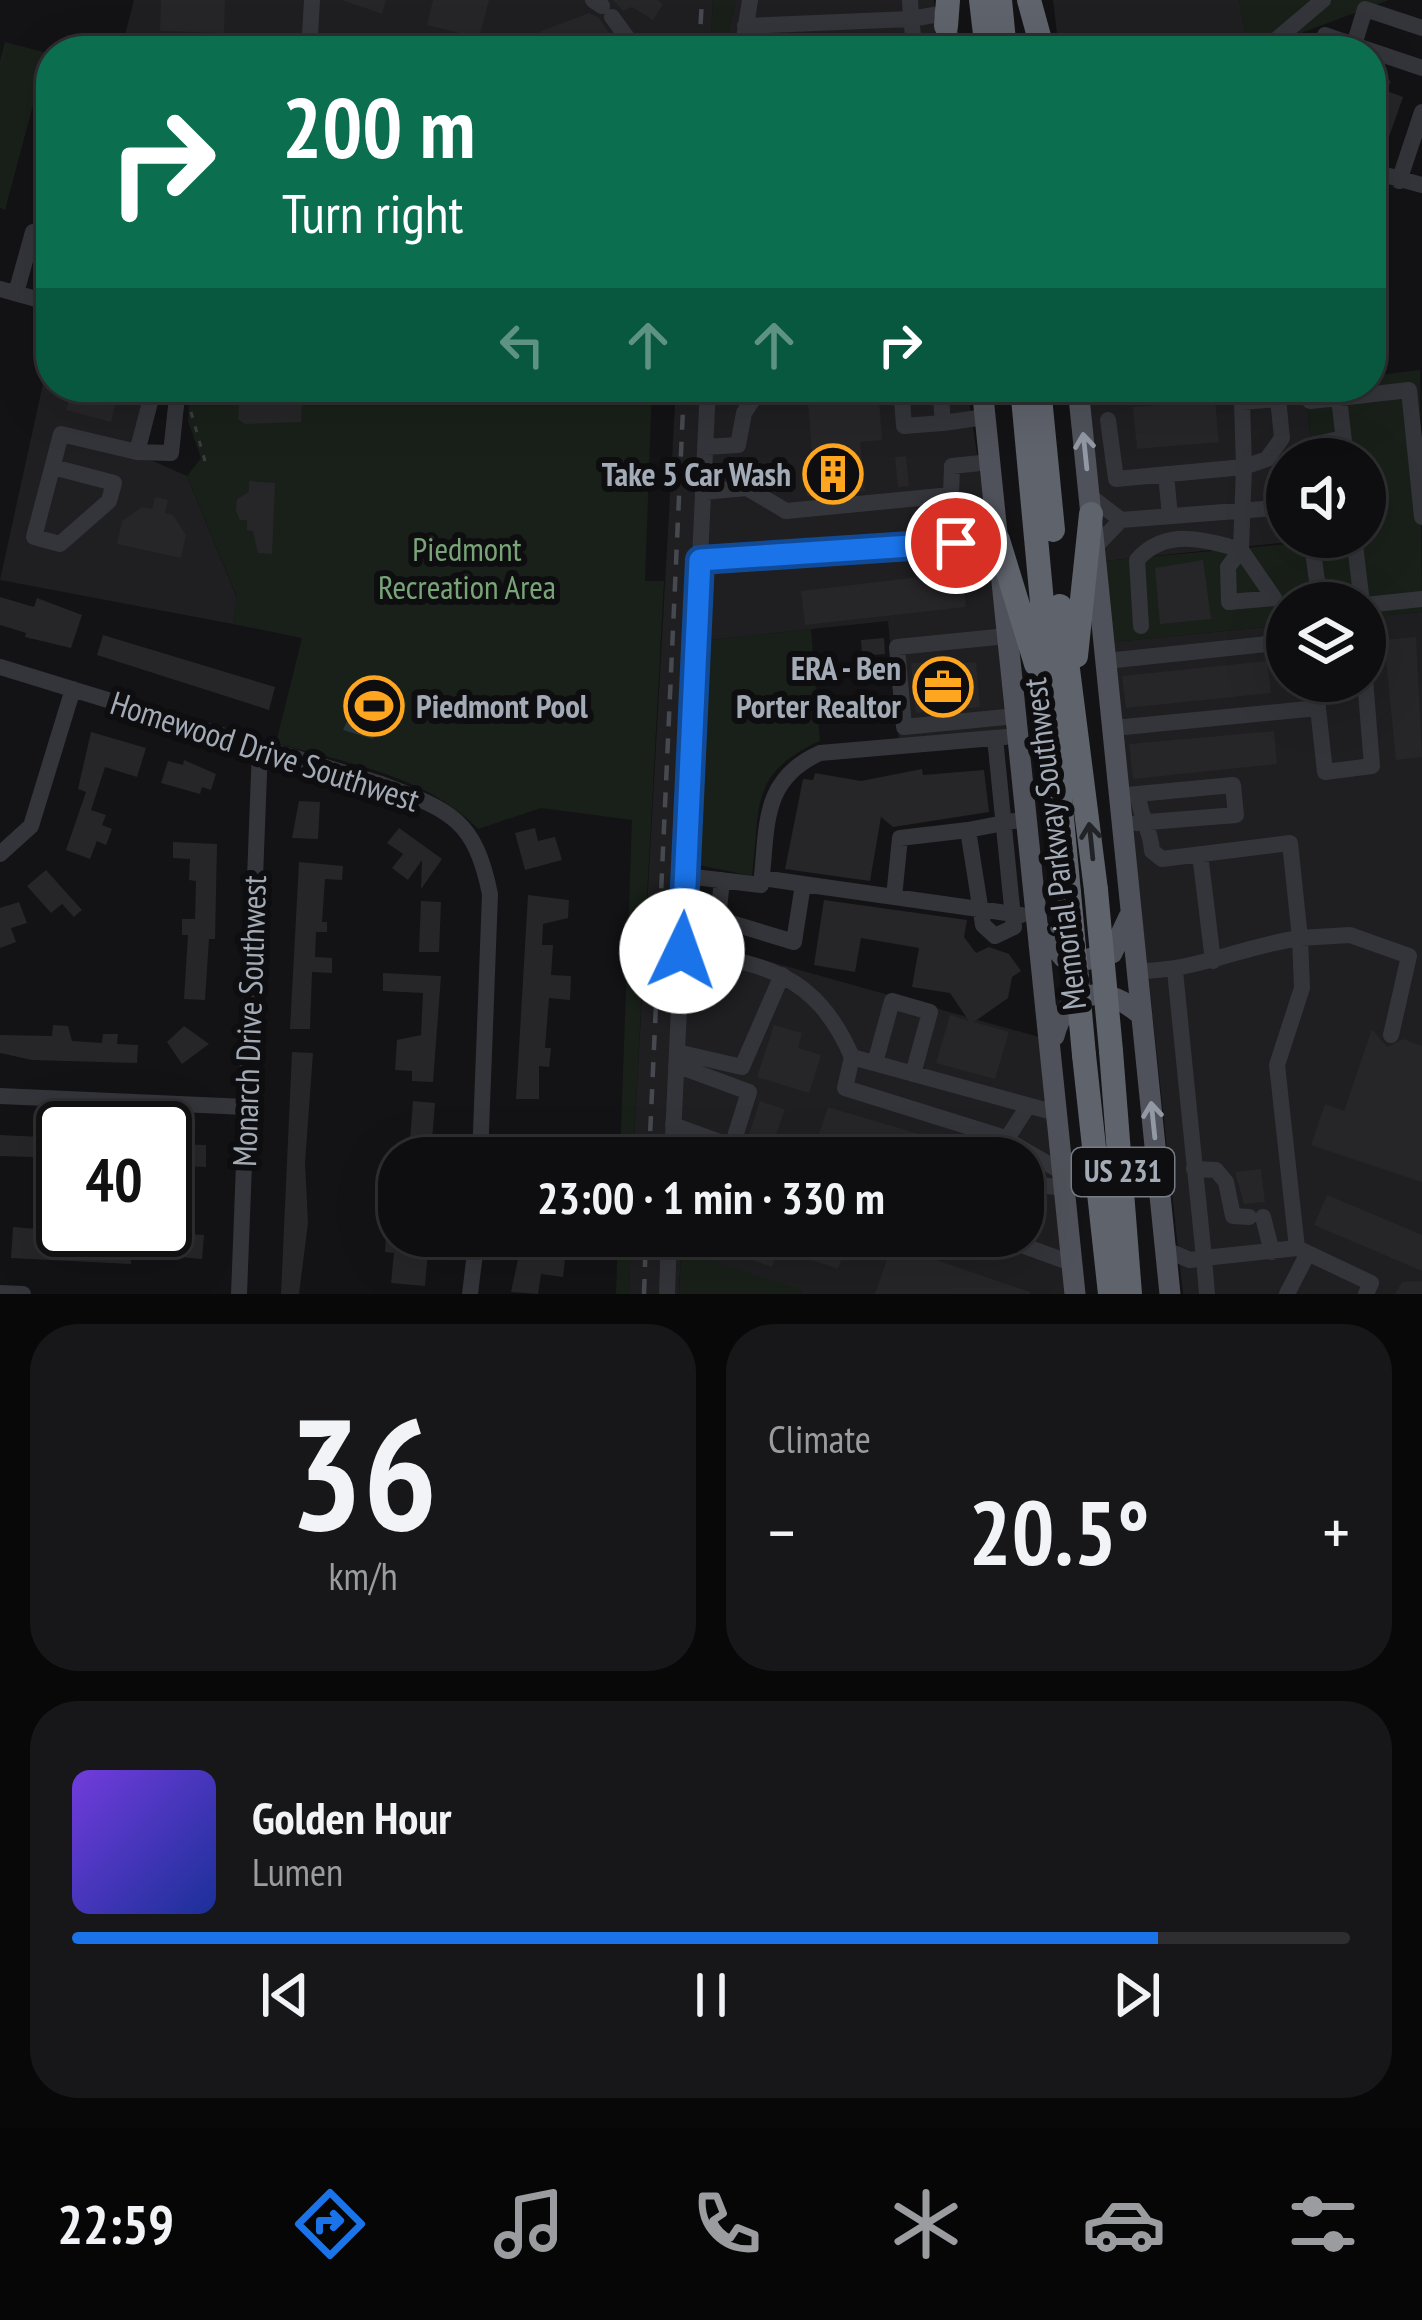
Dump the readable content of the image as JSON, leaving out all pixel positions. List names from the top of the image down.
{
  "streets": {
    "highway": ["Memorial Parkway Southwest", "US 231"],
    "street": ["Homewood Drive Southwest", "Monarch Drive Southwest"]
  },
  "crossings": [
    ["Homewood Drive Southwest", "Monarch Drive Southwest"]
  ],
  "parks": ["Piedmont Recreation Area"],
  "places": {
    "building": ["Take 5 Car Wash"],
    "office": ["ERA - Ben Porter Realtor"],
    "sports": ["Piedmont Pool"]
  },
  "page": {
    "turn": ["200 m", "Turn right"],
    "limit": "40",
    "trip": "23:00 · 1 min · 330 m",
    "tile": [
      ["36", "km/h"],
      "Climate"
    ],
    "heat": ["−", "20.5°", "+"],
    "song": ["Golden Hour", "Lumen"],
    "tabs": "22:59"
  }
}
